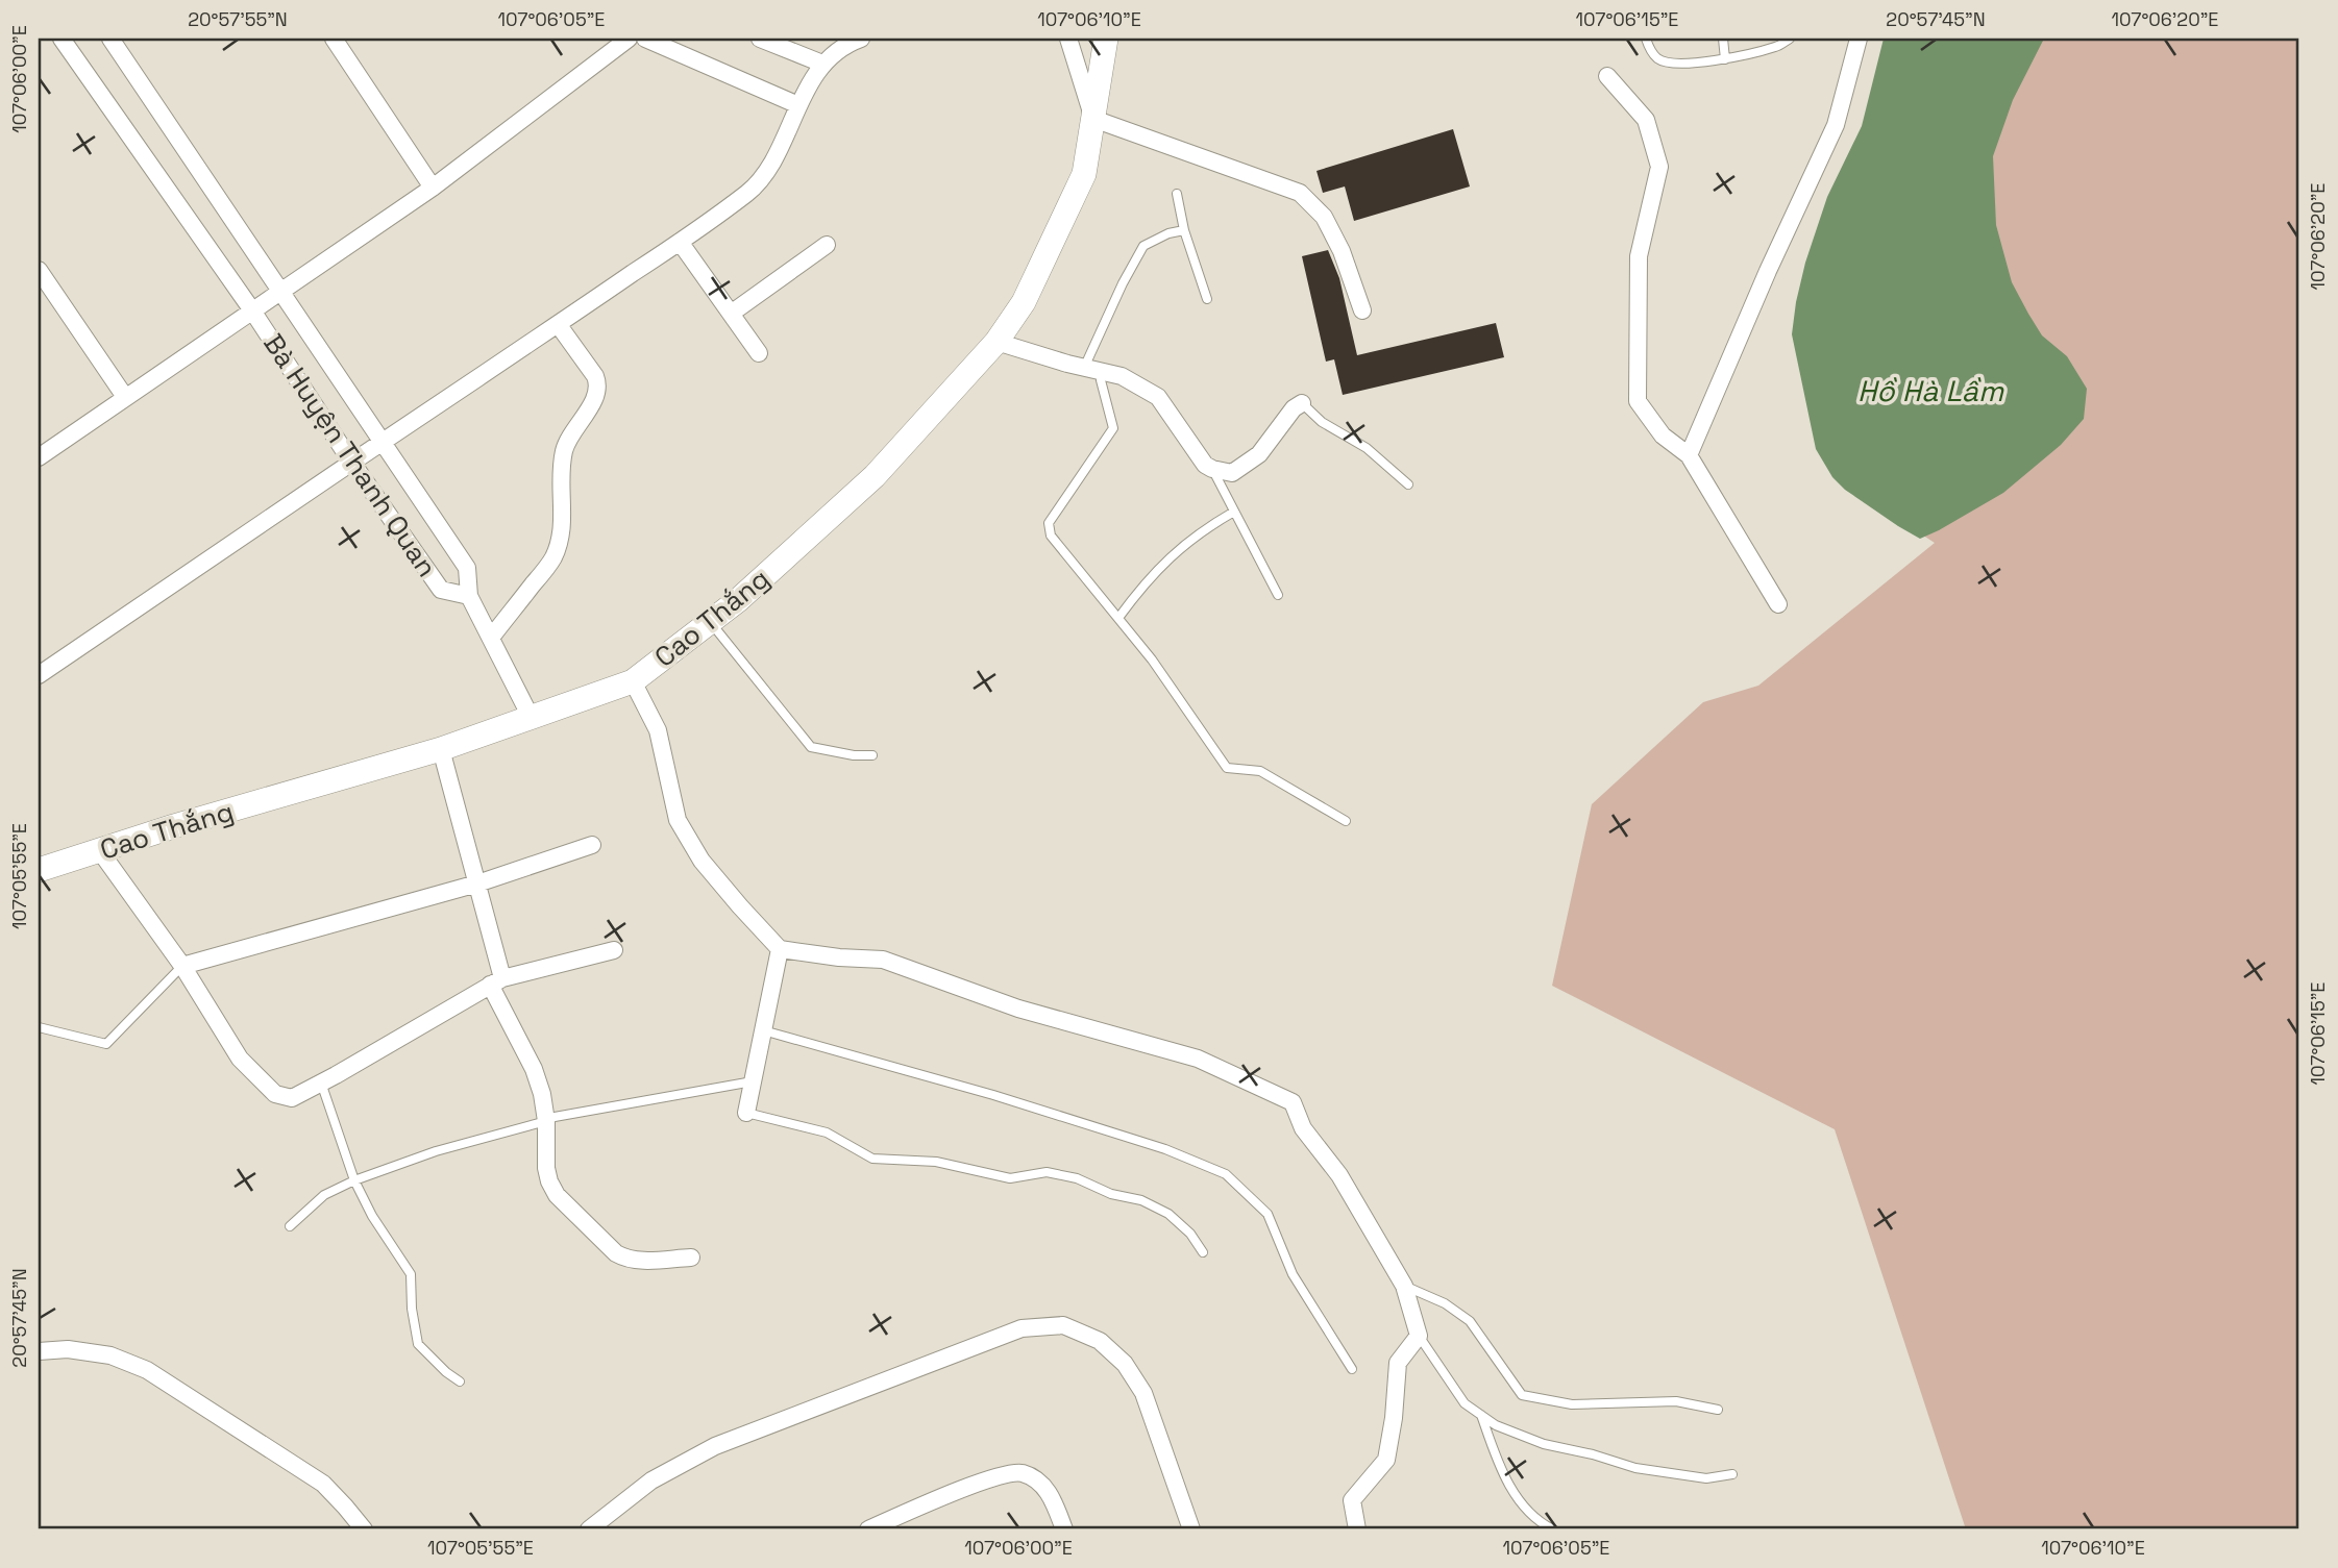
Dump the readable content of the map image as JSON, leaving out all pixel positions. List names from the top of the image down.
{
  "streets": {
    "main road": ["Cao Thắng"],
    "street": ["Bà Huyện Thanh Quan"]
  },
  "water": ["Hồ Hà Lầm"],
  "coordinates": [
    "20°57'55\"N",
    "107°06'05\"E",
    "107°06'10\"E",
    "107°06'15\"E",
    "20°57'45\"N",
    "107°06'20\"E",
    "107°06'00\"E",
    "107°05'55\"E"
  ]
}
